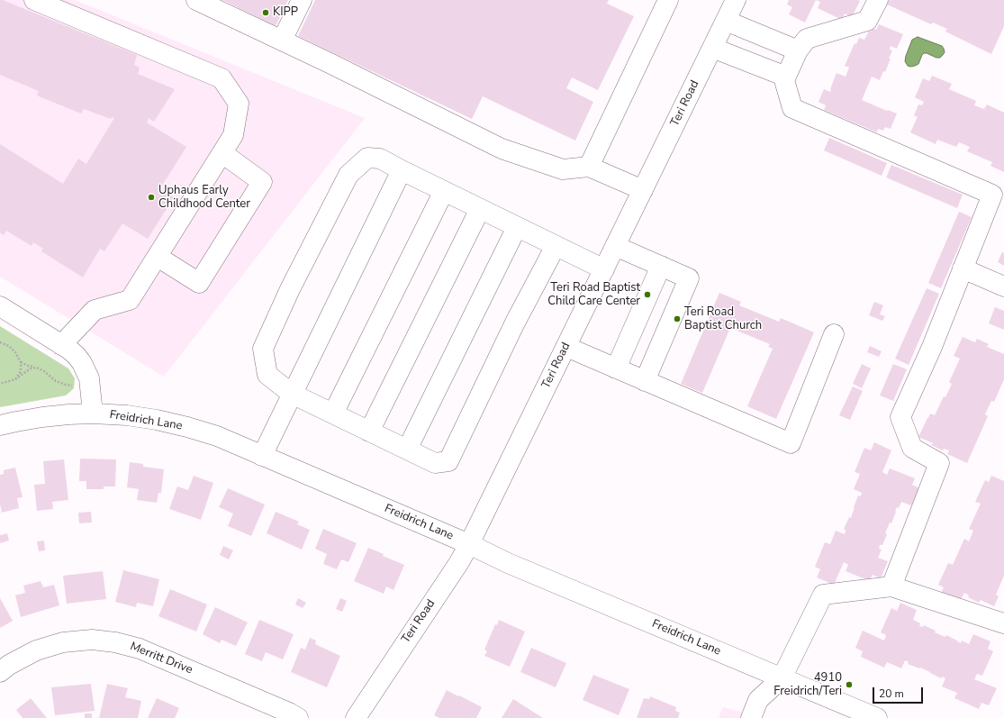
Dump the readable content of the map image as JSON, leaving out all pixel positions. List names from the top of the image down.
{
  "streets": {
    "street": ["Teri Road", "Freidrich Lane", "Merritt Drive"]
  },
  "crossings": [
    ["Teri Road", "Freidrich Lane"]
  ],
  "places": [
    "KIPP",
    "Uphaus Early Childhood Center",
    "Teri Road Baptist Child Care Center",
    "Teri Road Baptist Church",
    "4910 Freidrich/Teri"
  ],
  "scale_bar": "20 m"
}
